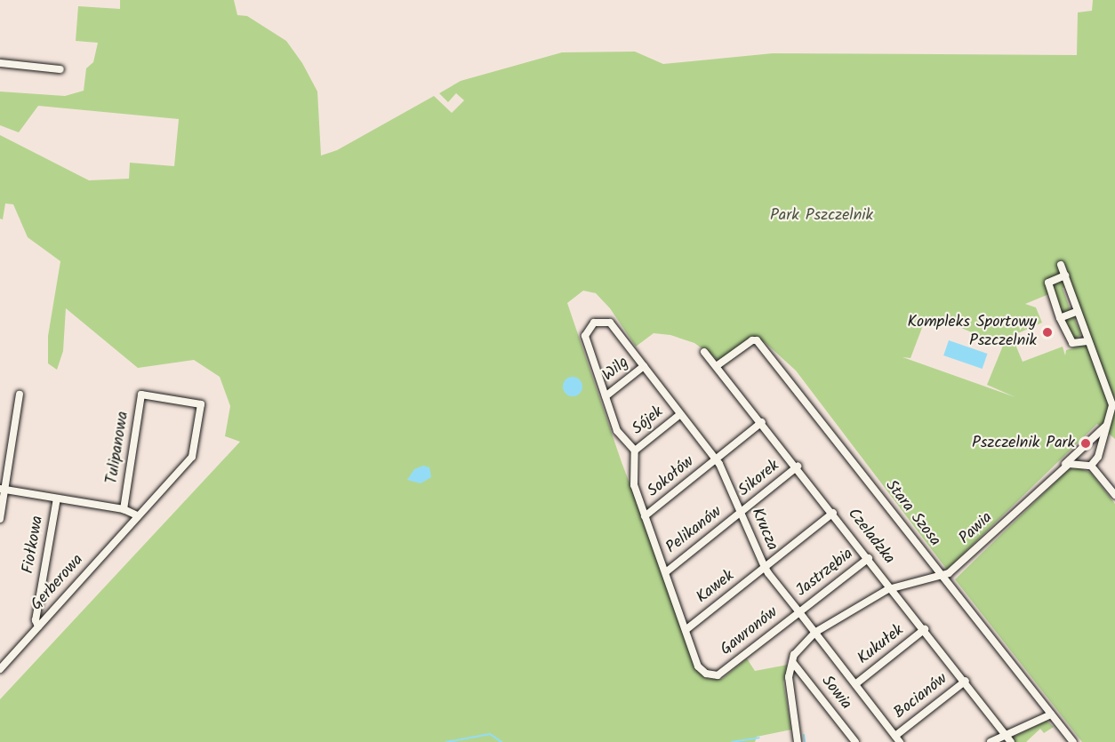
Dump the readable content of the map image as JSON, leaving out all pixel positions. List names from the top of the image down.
{
  "streets": {
    "street": [
      "Wilg",
      "Sójek",
      "Tulipanowa",
      "Sokołów",
      "Sikorek",
      "Stara Szosa",
      "Pawia",
      "Krucza",
      "Pelikanów",
      "Czeladzka",
      "Fiołkowa",
      "Jastrzębia",
      "Gerberowa",
      "Kawek",
      "Gawronów",
      "Kukułek",
      "Sowia",
      "Bocianów"
    ]
  },
  "crossings": [
    ["Wilg", "Krucza"],
    ["Sójek", "Krucza"],
    ["Tulipanowa", "Gerberowa"],
    ["Sokołów", "Krucza"],
    ["Sokołów", "Czeladzka"],
    ["Sikorek", "Krucza"],
    ["Sikorek", "Pelikanów"],
    ["Sikorek", "Czeladzka"],
    ["Stara Szosa", "Pawia"],
    ["Stara Szosa", "Czeladzka"],
    ["Pawia", "Krucza"],
    ["Pawia", "Czeladzka"],
    ["Krucza", "Pelikanów"],
    ["Krucza", "Jastrzębia"],
    ["Krucza", "Kawek"],
    ["Krucza", "Gawronów"],
    ["Krucza", "Kukułek"],
    ["Krucza", "Bocianów"],
    ["Czeladzka", "Jastrzębia"],
    ["Czeladzka", "Kawek"],
    ["Czeladzka", "Kukułek"],
    ["Czeladzka", "Bocianów"],
    ["Fiołkowa", "Gerberowa"],
    ["Jastrzębia", "Gawronów"],
    ["Kawek", "Gawronów"]
  ],
  "parks": ["Park Pszczelnik"],
  "places": ["Kompleks Sportowy Pszczelnik", "Pszczelnik Park"]
}
